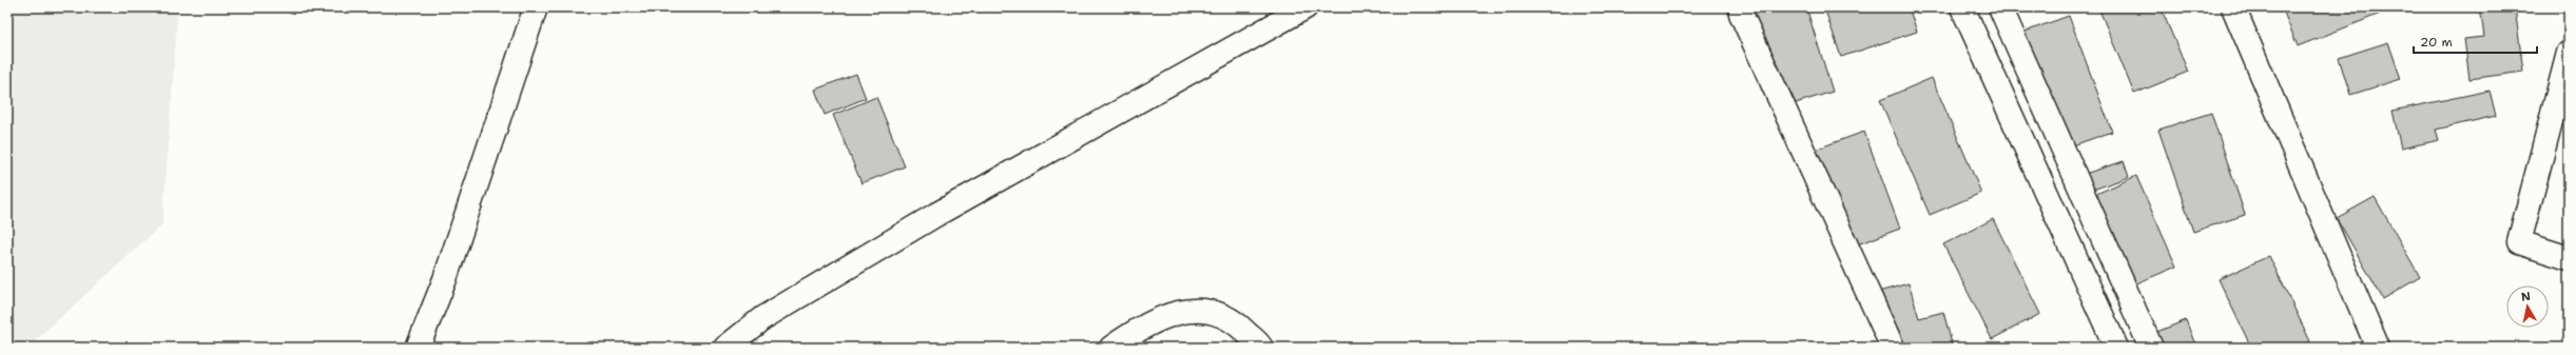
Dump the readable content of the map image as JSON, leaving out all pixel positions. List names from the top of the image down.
{
  "scale_bar": "20 m",
  "north": "top"
}
